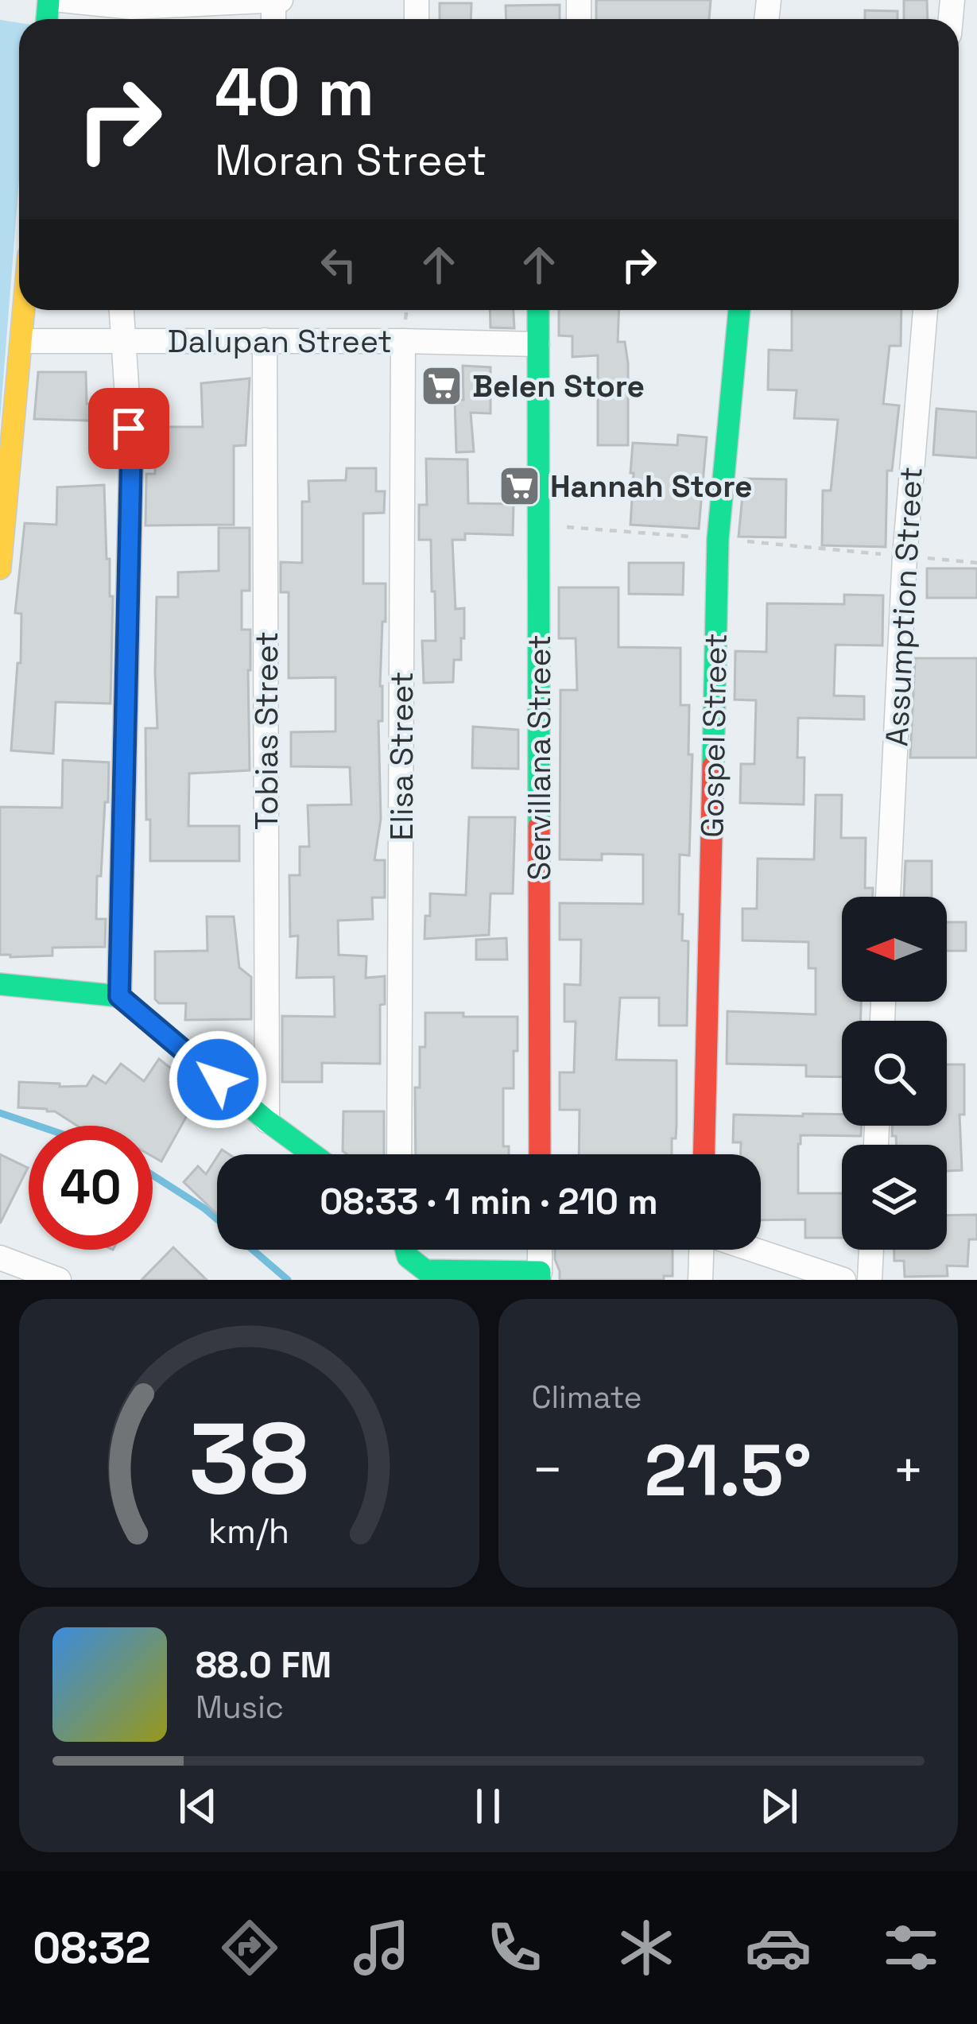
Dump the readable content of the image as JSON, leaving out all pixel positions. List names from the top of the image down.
{
  "streets": {
    "street": [
      "Dalupan Street",
      "Assumption Street",
      "Tobias Street",
      "Gospel Street",
      "Elisa Street",
      "Servillana Street"
    ]
  },
  "crossings": [
    ["Dalupan Street", "Tobias Street"],
    ["Dalupan Street", "Elisa Street"],
    ["Dalupan Street", "Servillana Street"]
  ],
  "places": {
    "supermarket": ["Belen Store", "Hannah Store"]
  },
  "north": "left",
  "page": {
    "turn": ["40 m", "Moran Street"],
    "limit": "40",
    "trip": "08:33 · 1 min · 210 m",
    "tile": "Climate",
    "heat": ["−", "21.5°", "+"],
    "song": ["88.0 FM", "Music"],
    "tabs": "08:32",
    "gauge": ["38", "km/h"]
  }
}
